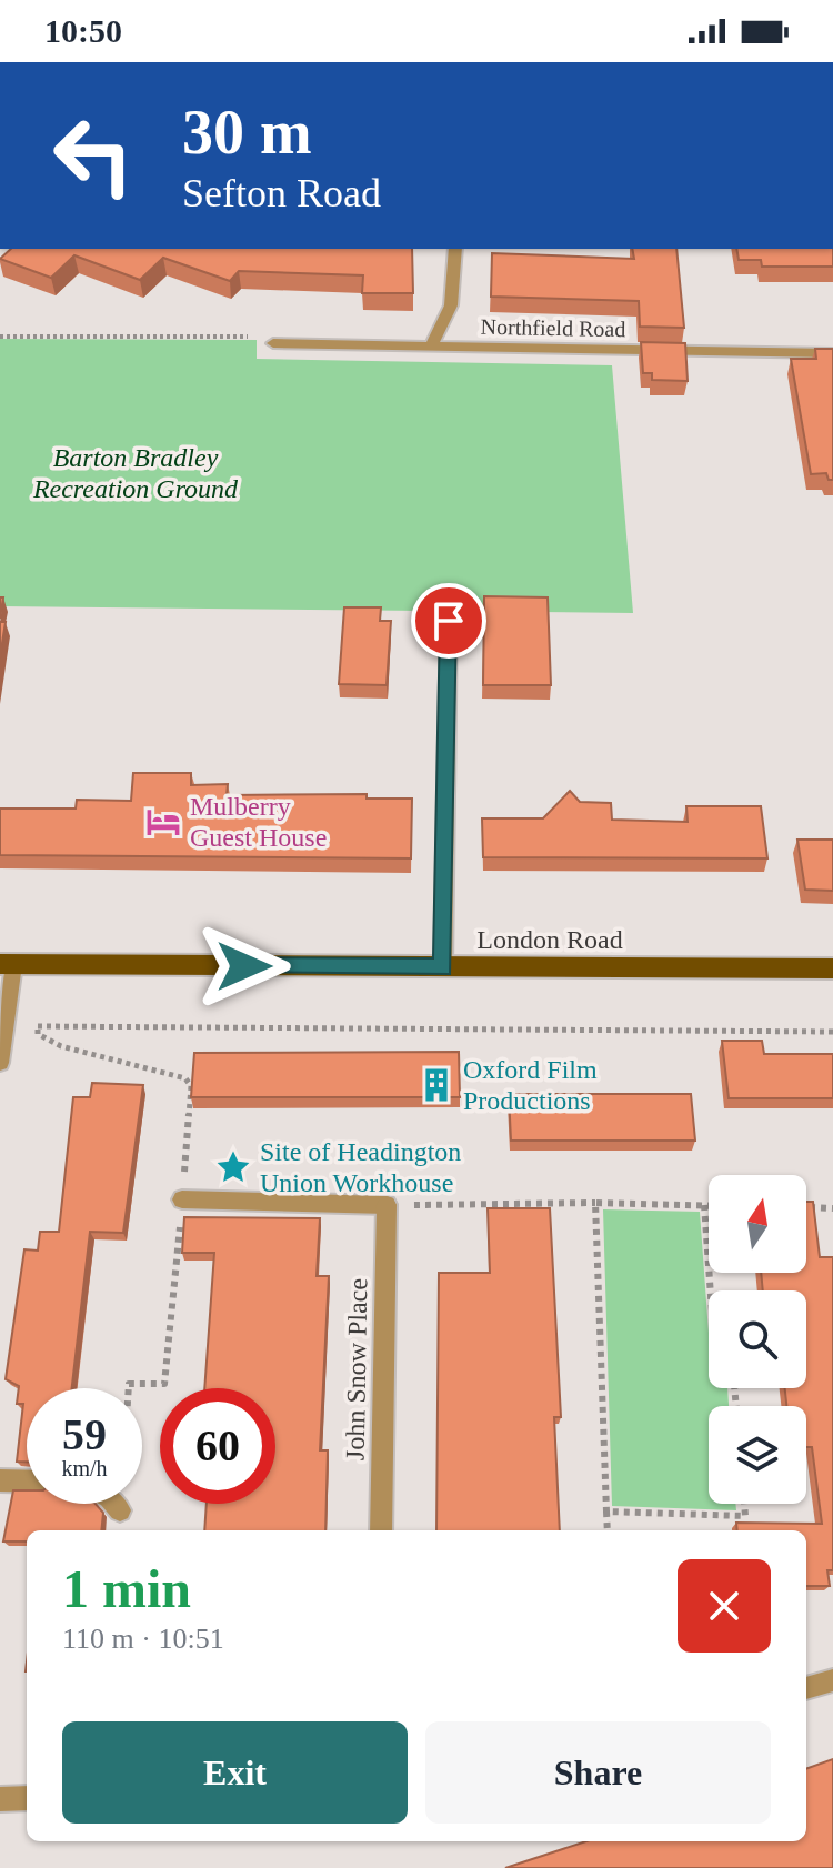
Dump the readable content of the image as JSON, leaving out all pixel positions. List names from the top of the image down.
{
  "streets": {
    "main road": ["London Road"],
    "street": ["Northfield Road", "John Snow Place"]
  },
  "parks": ["Barton Bradley Recreation Ground"],
  "places": {
    "hotel": ["Mulberry Guest House"],
    "building": ["Oxford Film Productions"],
    "place": ["Site of Headington Union Workhouse"]
  },
  "north": "top",
  "page": {
    "status": "10:50",
    "turn": ["30 m", "Sefton Road"],
    "speed": "59 km/h",
    "limit": "60",
    "heading": ["1 min", "110 m · 10:51"],
    "buttons": ["Exit", "Share"]
  }
}
